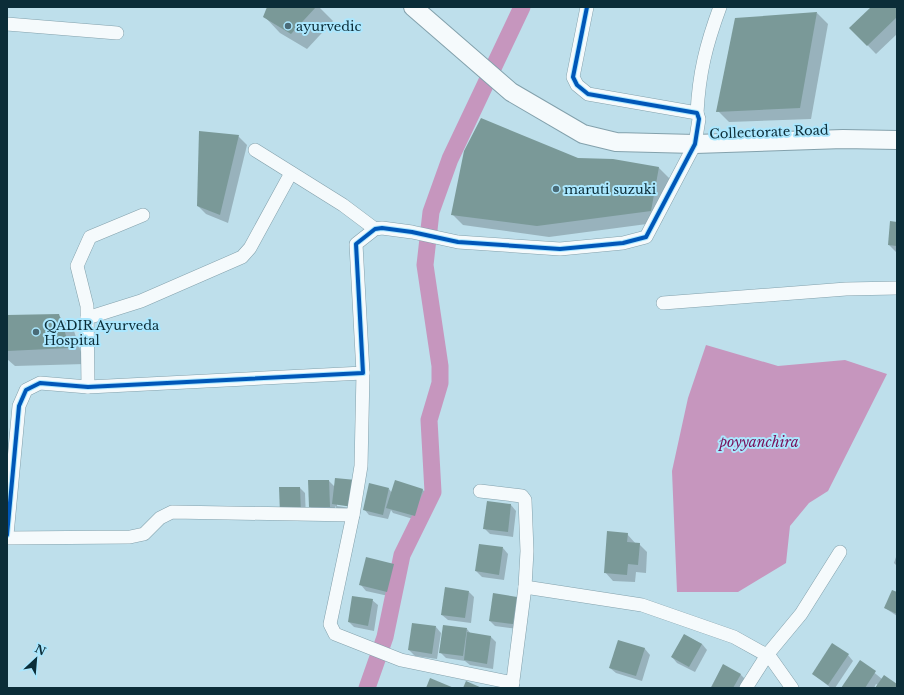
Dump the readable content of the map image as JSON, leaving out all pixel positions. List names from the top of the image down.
{
  "streets": {
    "main road": ["Collectorate Road"]
  },
  "water": ["poyyanchira"],
  "places": ["ayurvedic", "maruti suzuki", "QADIR Ayurveda Hospital"],
  "north": "top right"
}
